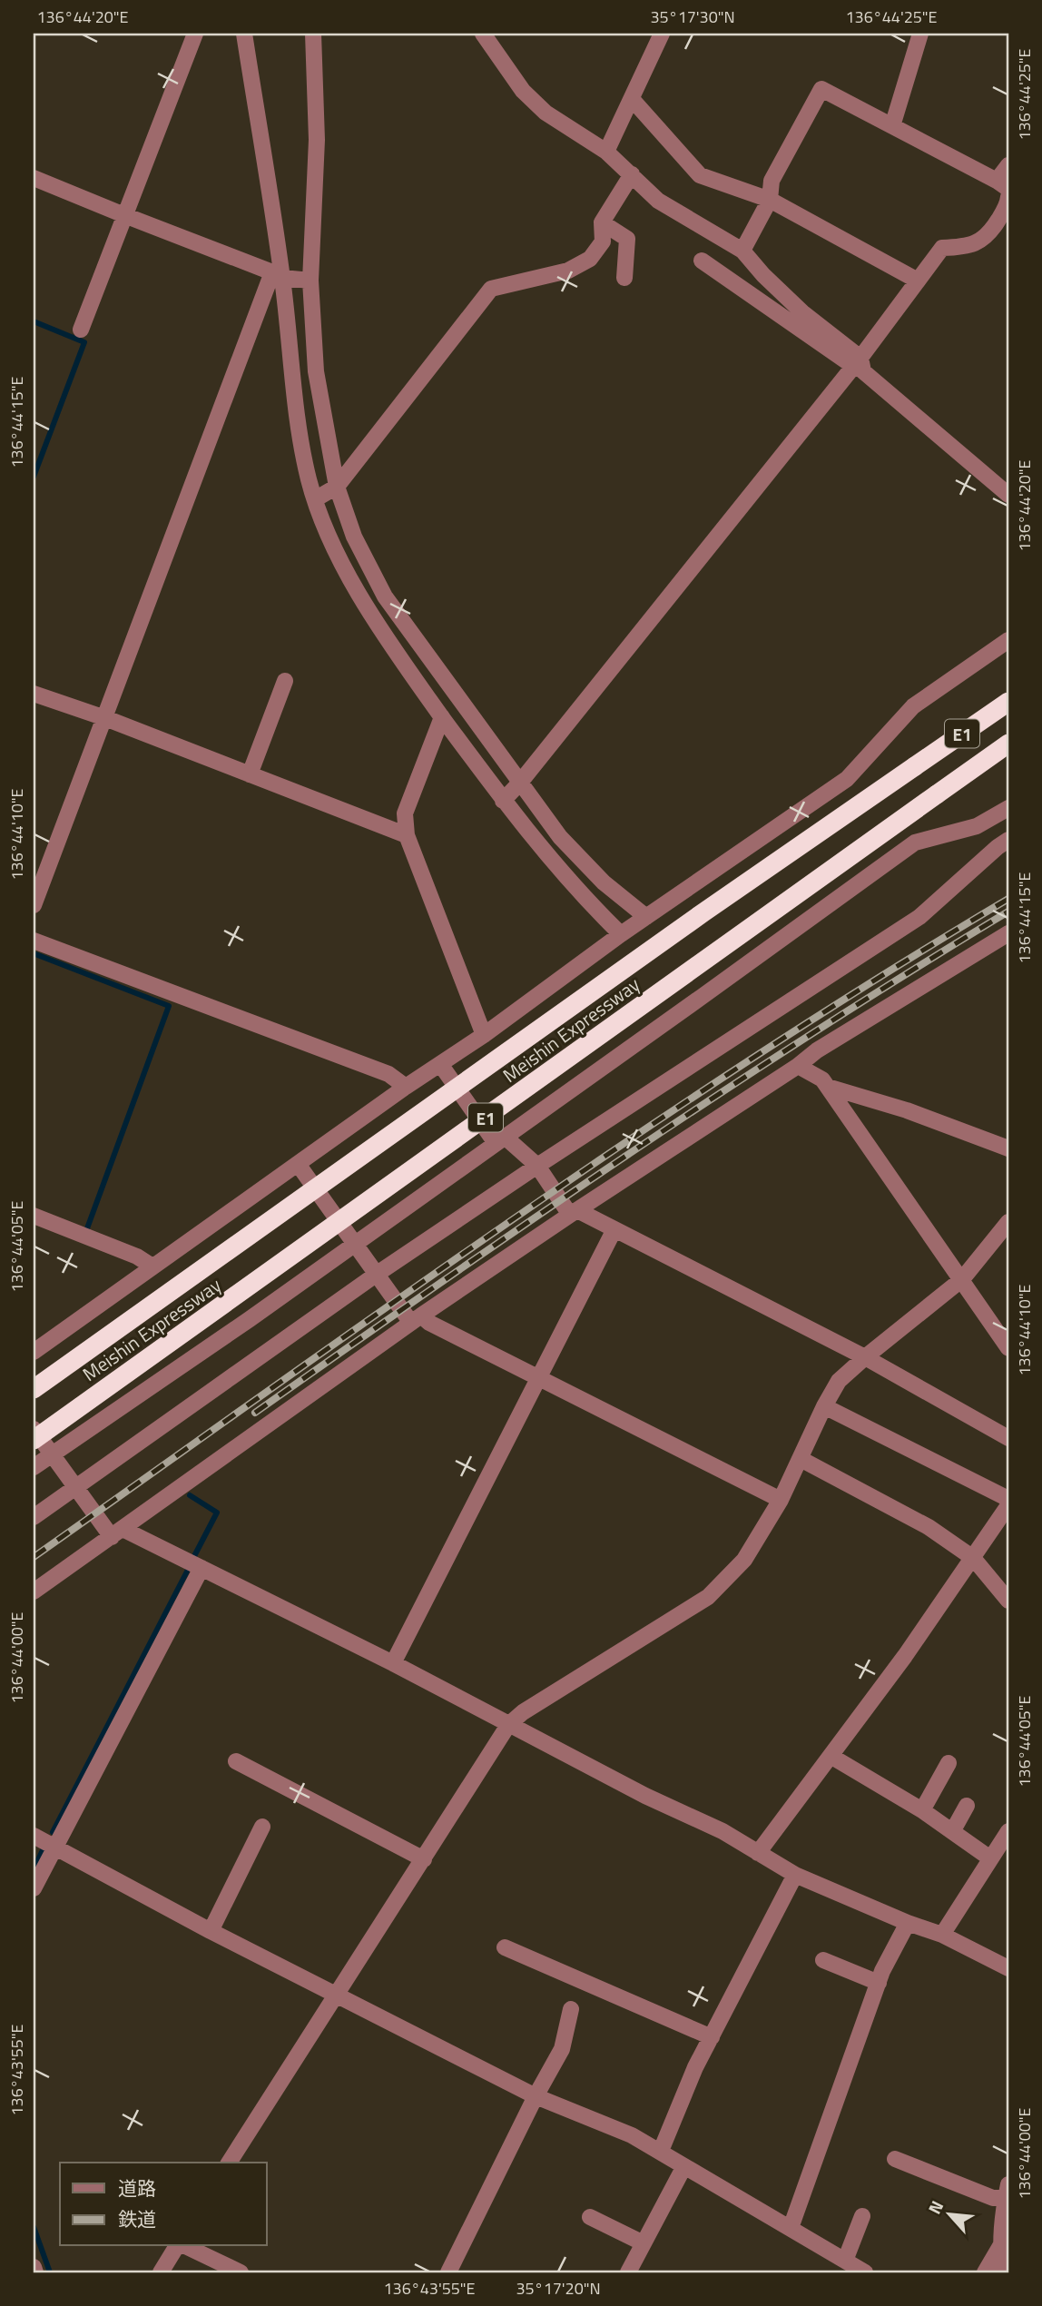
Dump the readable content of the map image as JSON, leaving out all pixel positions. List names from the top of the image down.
{
  "streets": {
    "highway": ["E1", "Meishin Expressway"]
  },
  "legend": ["道路", "鉄道"],
  "north": "top left",
  "coordinates": [
    "136°44'20\"E",
    "35°17'30\"N",
    "136°44'25\"E",
    "136°44'15\"E",
    "136°44'10\"E",
    "136°44'05\"E",
    "136°44'00\"E",
    "136°43'55\"E",
    "35°17'20\"N"
  ]
}
